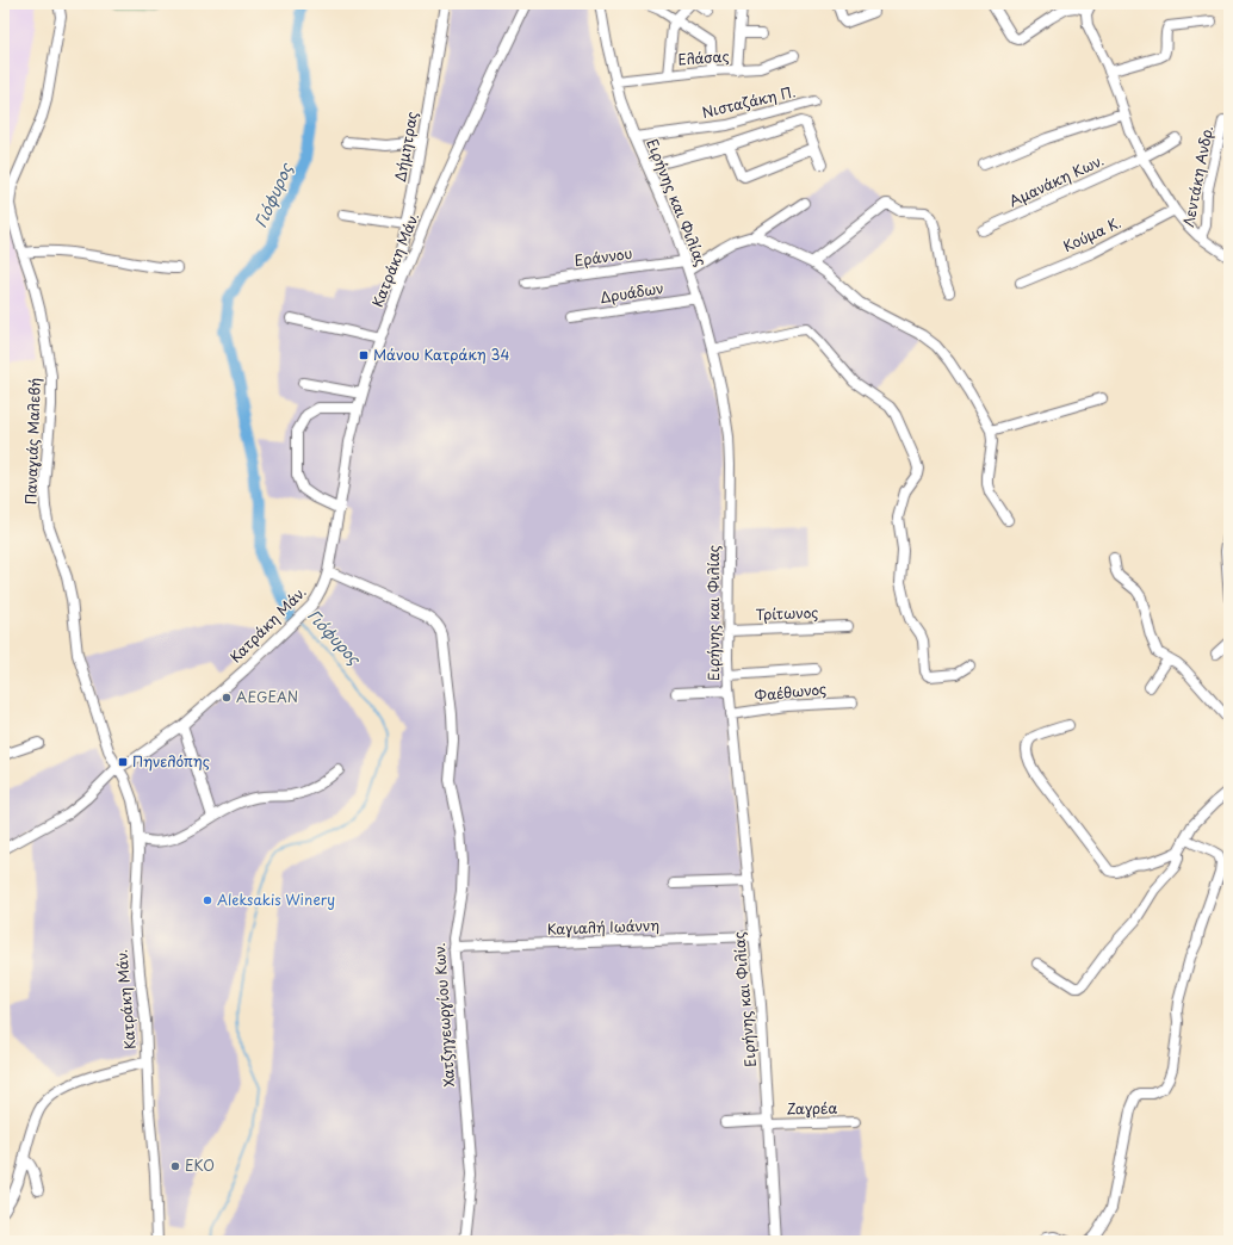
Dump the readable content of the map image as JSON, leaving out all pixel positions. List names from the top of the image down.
{
  "streets": {
    "street": [
      "Ελάσας",
      "Νισταζάκη Π.",
      "Δήμητρας",
      "Λεντάκη Ανδρ.",
      "Αμανάκη Κων.",
      "Ειρήνης και Φιλίας",
      "Κούμα Κ.",
      "Εράννου",
      "Κατράκη Μάν.",
      "Δρυάδων",
      "Παναγιάς Μαλεβή",
      "Τρίτωνος",
      "Φαέθωνος",
      "Καγιαλή Ιωάννη",
      "Χατζηγεωργίου Κων.",
      "Ζαγρέα"
    ]
  },
  "crossings": [
    ["Ελάσας", "Ειρήνης και Φιλίας"],
    ["Νισταζάκη Π.", "Ειρήνης και Φιλίας"],
    ["Δήμητρας", "Κατράκη Μάν."],
    ["Ειρήνης και Φιλίας", "Εράννου"],
    ["Ειρήνης και Φιλίας", "Δρυάδων"],
    ["Ειρήνης και Φιλίας", "Τρίτωνος"],
    ["Ειρήνης και Φιλίας", "Φαέθωνος"],
    ["Ειρήνης και Φιλίας", "Καγιαλή Ιωάννη"],
    ["Ειρήνης και Φιλίας", "Ζαγρέα"],
    ["Κατράκη Μάν.", "Παναγιάς Μαλεβή"],
    ["Κατράκη Μάν.", "Χατζηγεωργίου Κων."],
    ["Καγιαλή Ιωάννη", "Χατζηγεωργίου Κων."]
  ],
  "water": ["Γιόφυρος"],
  "places": {
    "transit": ["Μάνου Κατράκη 34", "Πηνελόπης"],
    "other": ["AEGEAN", "Aleksakis Winery", "EKO"]
  }
}
